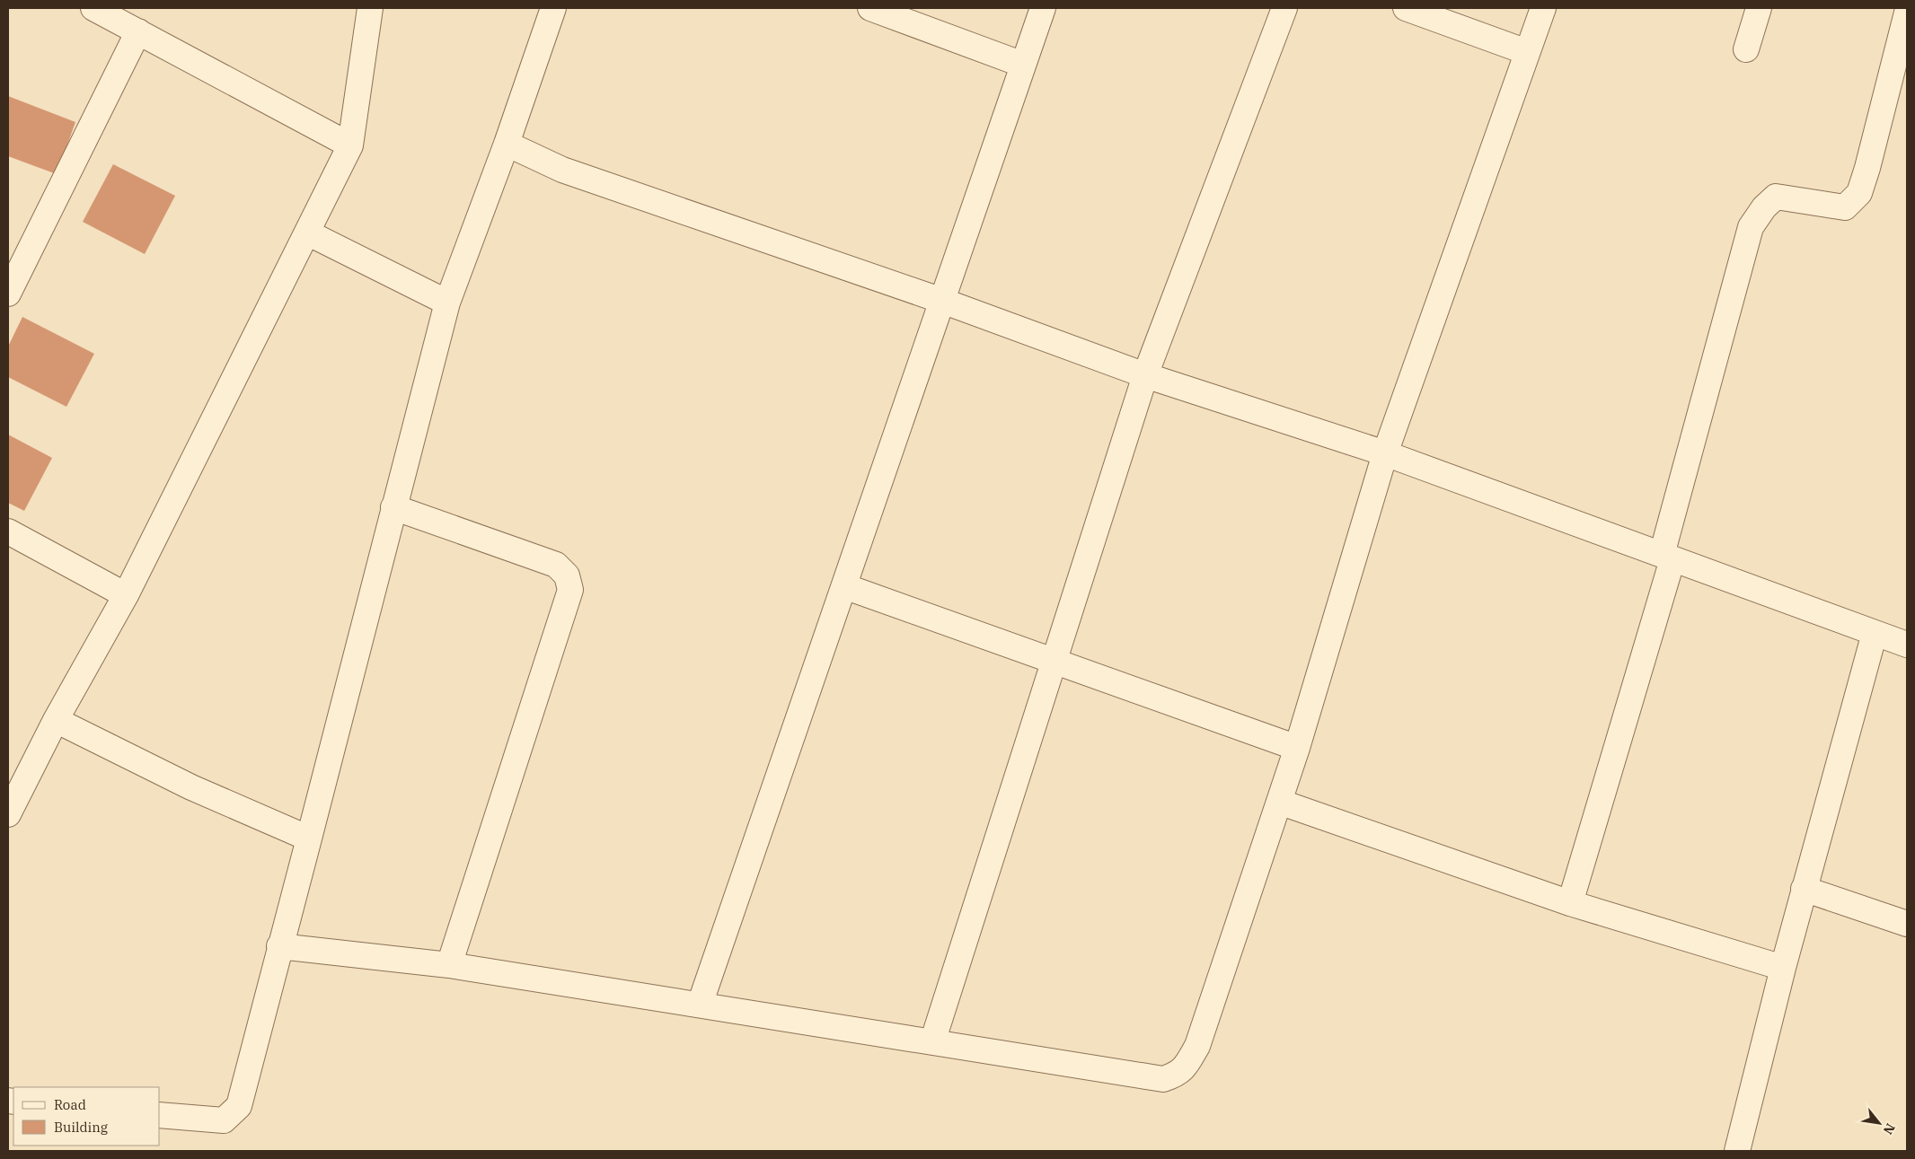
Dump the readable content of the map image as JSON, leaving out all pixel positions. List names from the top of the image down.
{
  "legend": ["Road", "Building"],
  "north": "bottom right"
}
